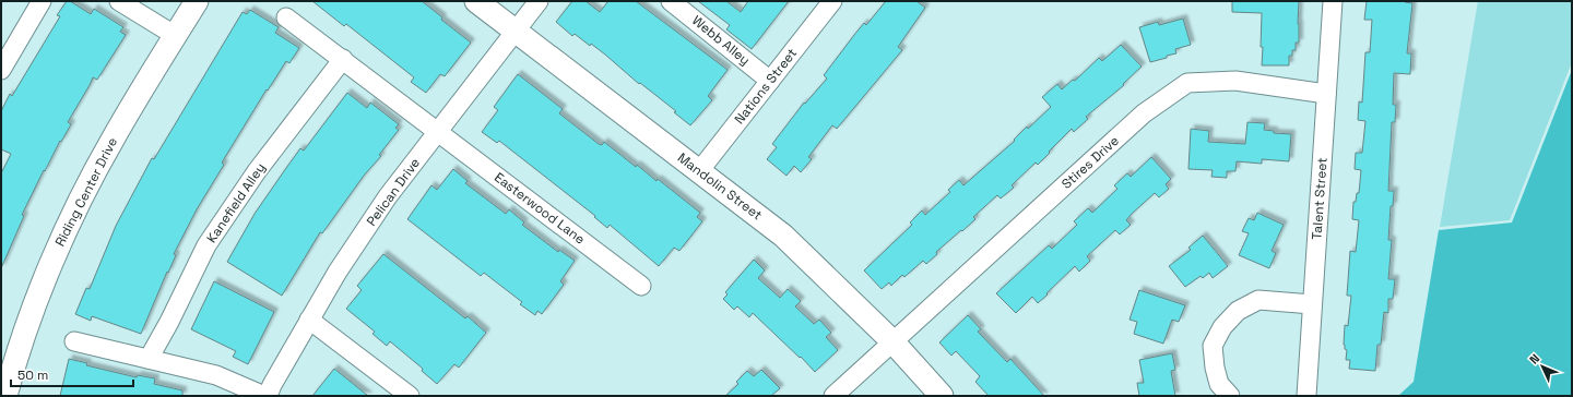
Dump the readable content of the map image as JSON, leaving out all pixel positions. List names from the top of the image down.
{
  "streets": {
    "street": [
      "Webb Alley",
      "Nations Street",
      "Stires Drive",
      "Mandolin Street",
      "Riding Center Drive",
      "Pelican Drive",
      "Talent Street",
      "Kanefield Alley",
      "Easterwood Lane"
    ]
  },
  "crossings": [
    ["Webb Alley", "Nations Street"],
    ["Nations Street", "Mandolin Street"],
    ["Stires Drive", "Mandolin Street"],
    ["Stires Drive", "Talent Street"],
    ["Mandolin Street", "Pelican Drive"],
    ["Pelican Drive", "Easterwood Lane"]
  ],
  "scale_bar": "50 m",
  "north": "top left"
}
